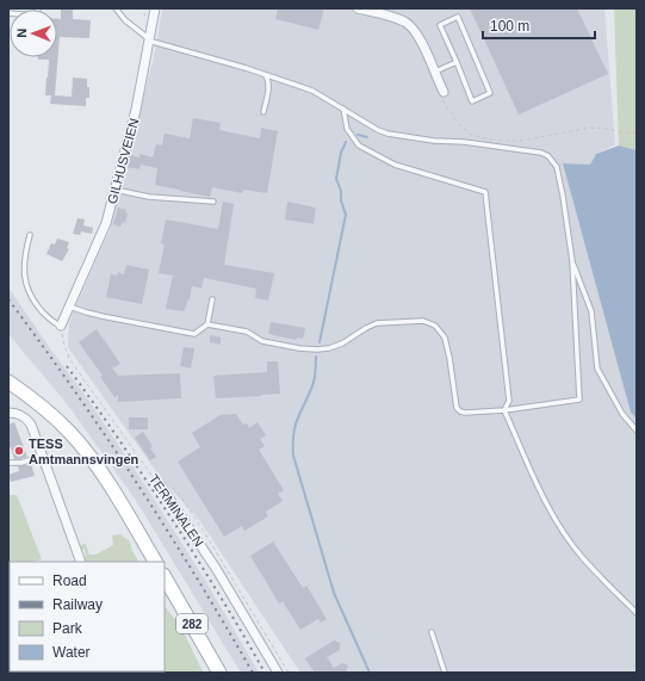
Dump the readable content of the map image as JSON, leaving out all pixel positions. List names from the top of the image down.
{
  "streets": {
    "main road": ["282"],
    "street": ["GILHUSVEIEN", "TERMINALEN"]
  },
  "crossings": [
    ["GILHUSVEIEN", "TERMINALEN"]
  ],
  "places": ["TESS Amtmannsvingen"],
  "legend": [
    "Road",
    "Railway",
    "Park",
    "Water"
  ],
  "scale_bar": "100 m",
  "north": "left"
}
